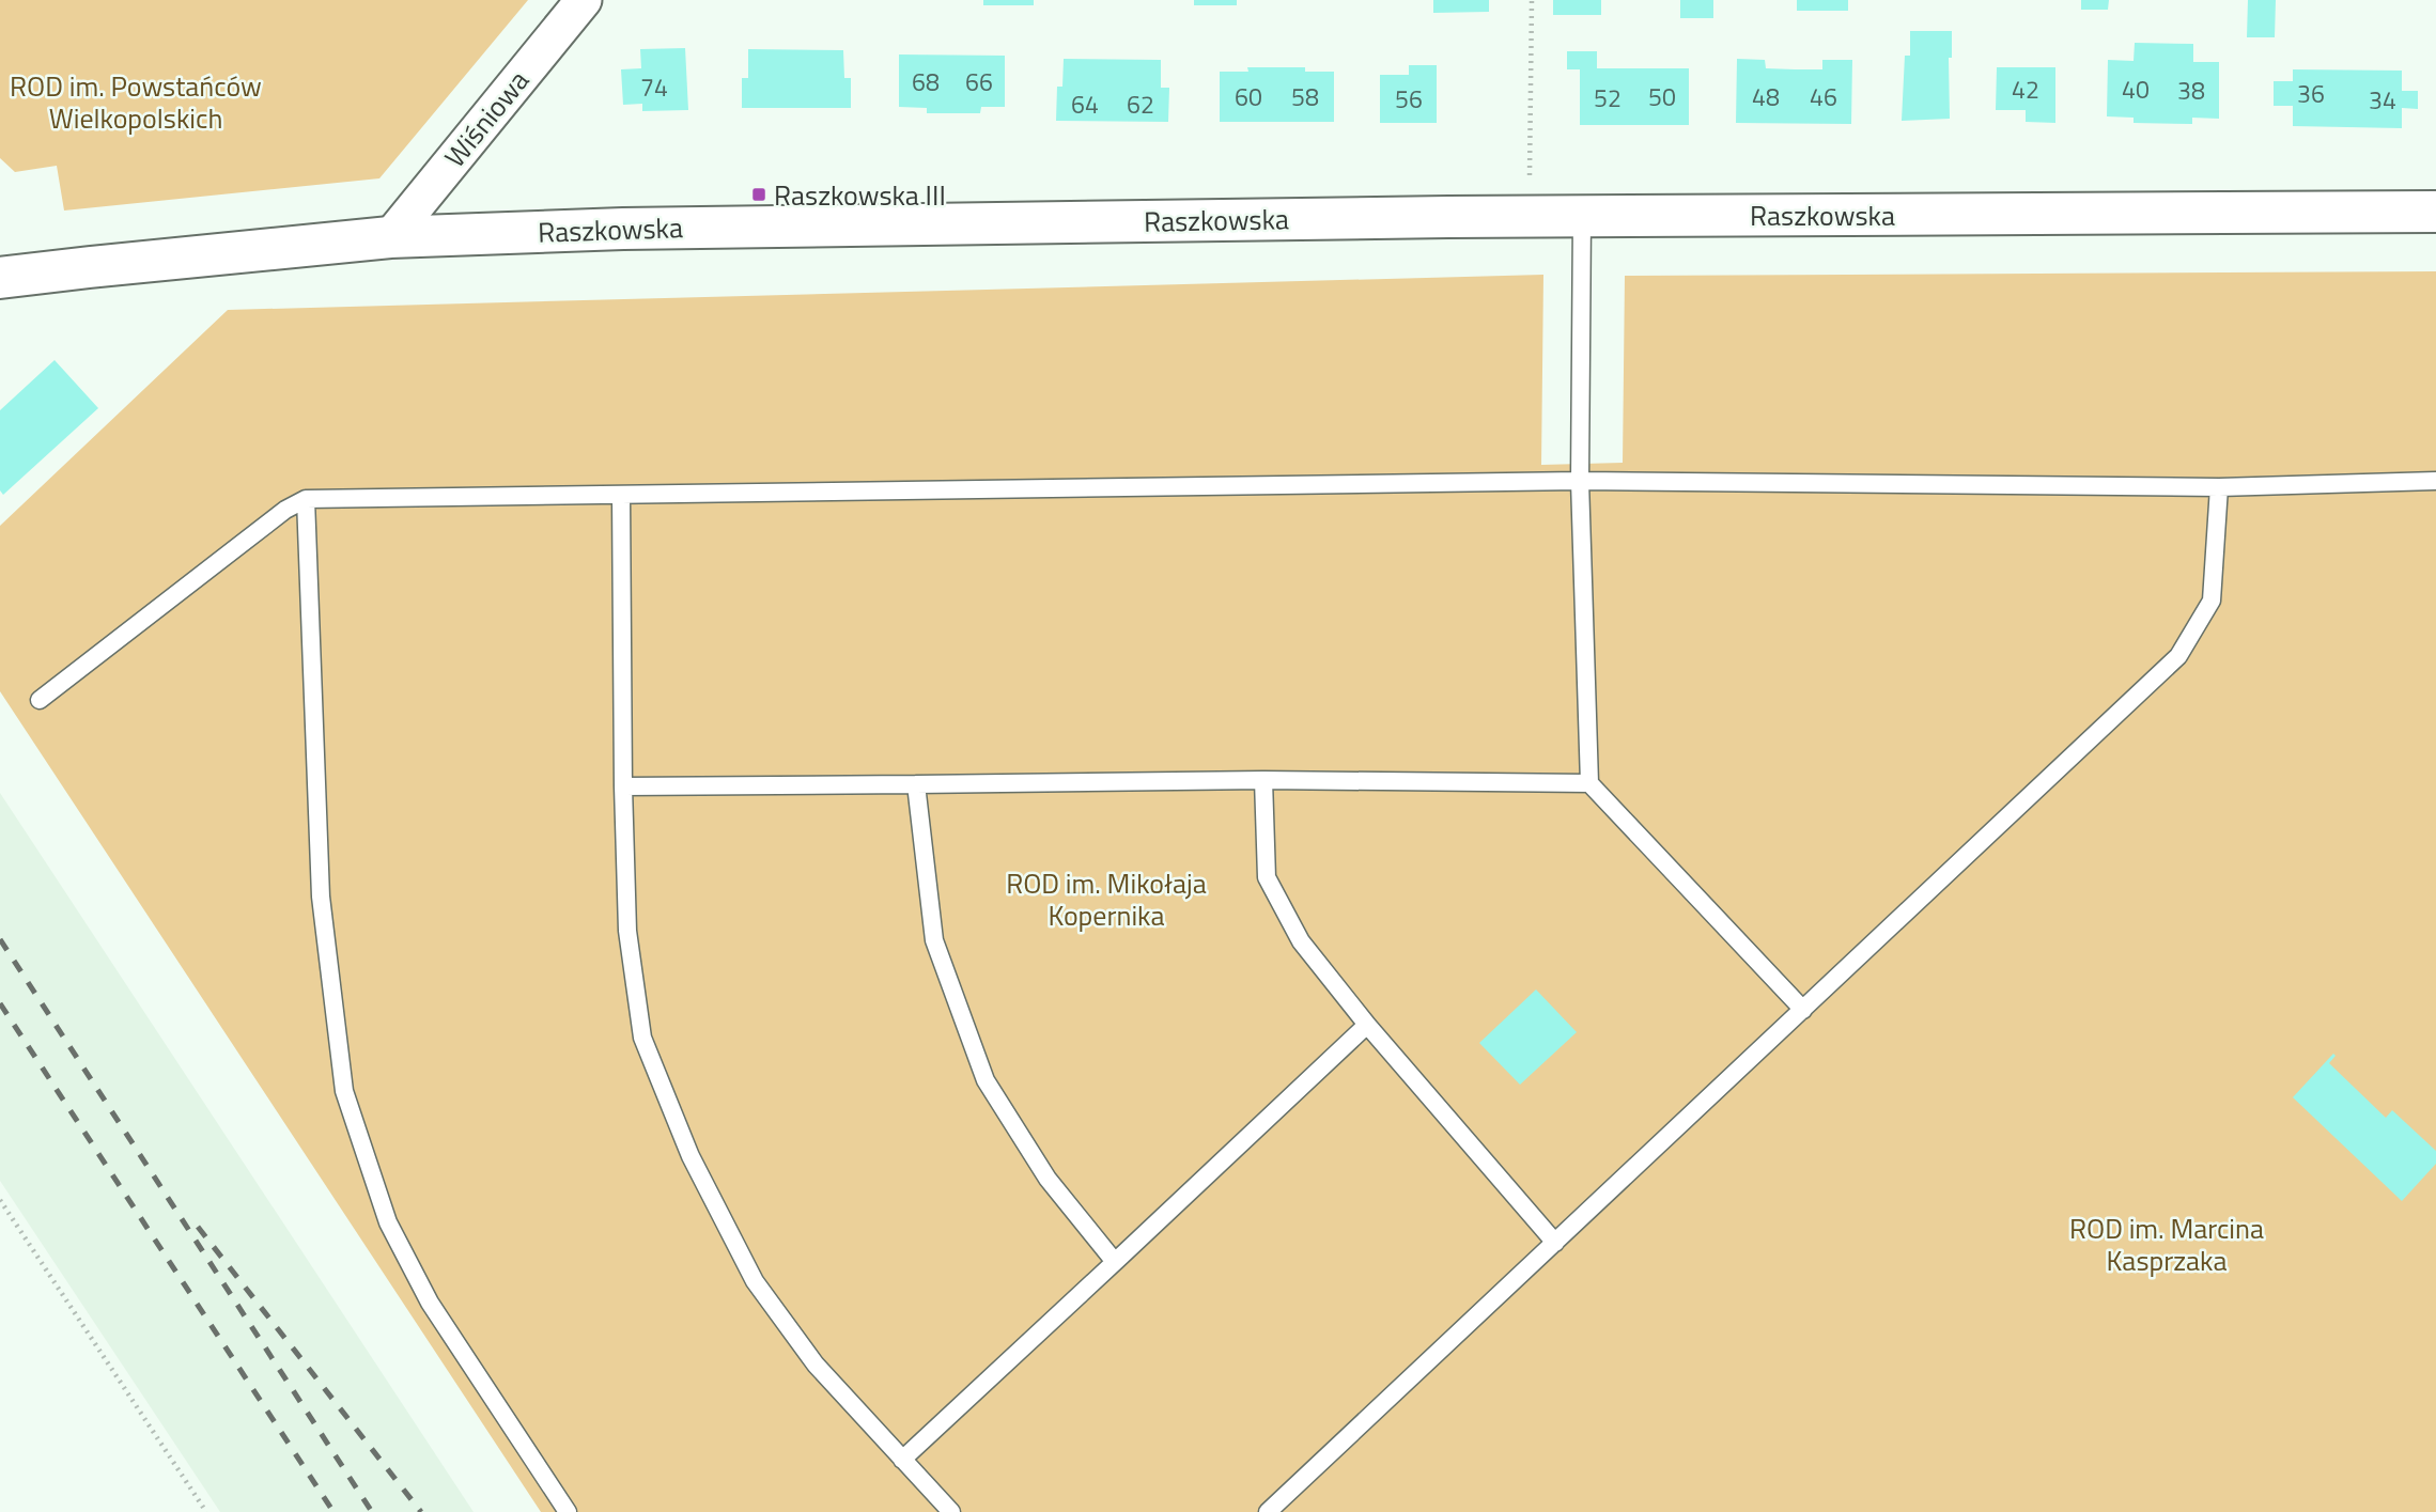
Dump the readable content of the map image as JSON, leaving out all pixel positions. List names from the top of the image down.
{
  "streets": {
    "street": ["Wiśniowa", "Raszkowska"]
  },
  "crossings": [
    ["Wiśniowa", "Raszkowska"]
  ],
  "parks": ["ROD im. Powstańców Wielkopolskich", "ROD im. Mikołaja Kopernika", "ROD im. Marcina Kasprzaka"],
  "places": {
    "transit": ["Raszkowska III"]
  },
  "house_numbers": [
    "68",
    "66",
    "74",
    "42",
    "40",
    "38",
    "36",
    "60",
    "58",
    "50",
    "48",
    "46",
    "52",
    "56",
    "34",
    "64",
    "62"
  ]
}
